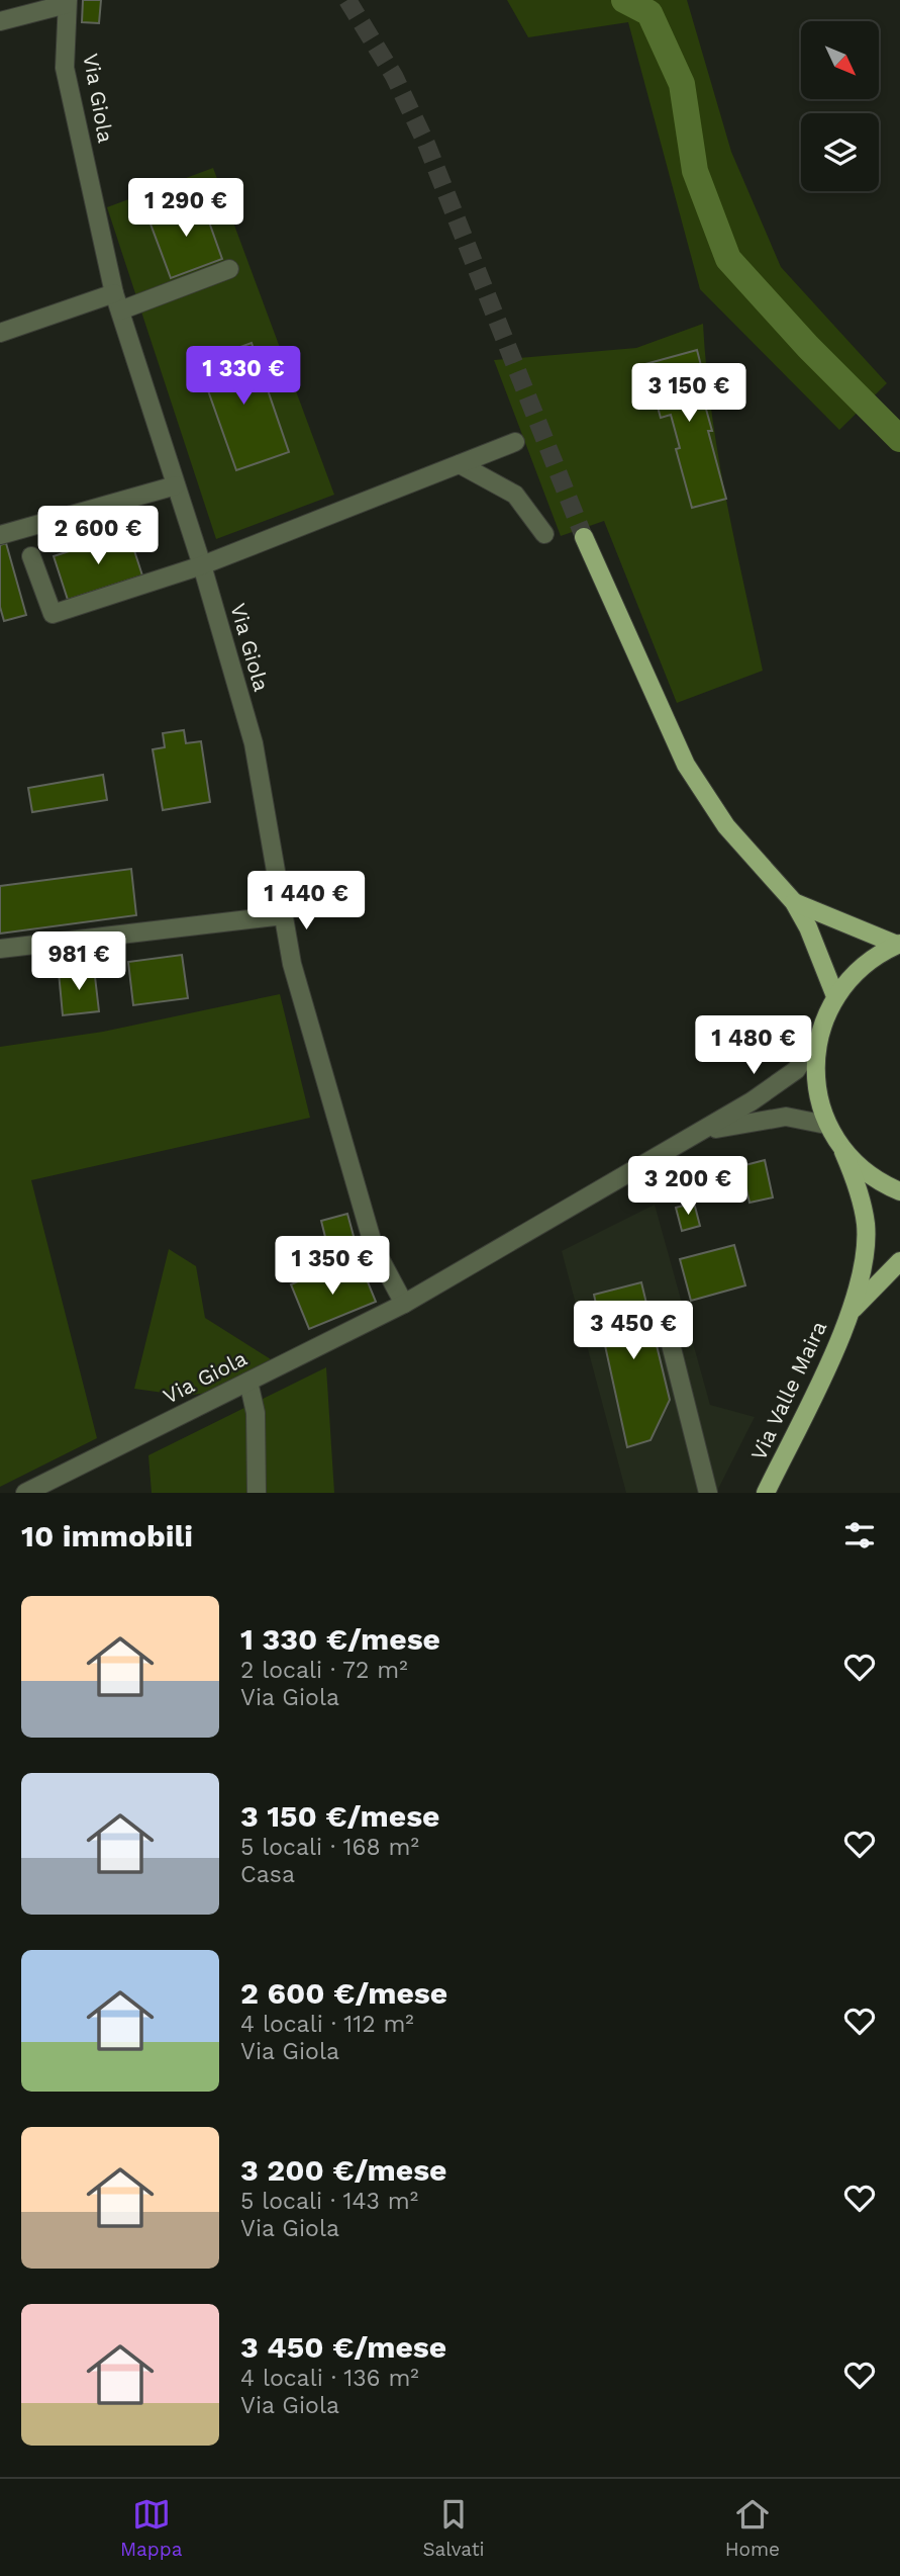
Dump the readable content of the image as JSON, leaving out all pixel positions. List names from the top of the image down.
{
  "streets": {
    "main road": ["Via Valle Maira"],
    "street": ["Via Giola"]
  },
  "north": "bottom right",
  "page": {
    "price": [
      "1 290 €",
      "1 330 €",
      "3 150 €",
      "2 600 €",
      "1 440 €",
      "981 €",
      "1 480 €",
      "3 200 €",
      "1 350 €",
      "3 450 €"
    ],
    "heading": "10 immobili",
    "list": [
      {
        "name": "1 330 €/mese",
        "note": "2 locali · 72 m² · Via Giola"
      },
      {
        "name": "3 150 €/mese",
        "note": "5 locali · 168 m² · Casa"
      },
      {
        "name": "2 600 €/mese",
        "note": "4 locali · 112 m² · Via Giola"
      },
      {
        "name": "3 200 €/mese",
        "note": "5 locali · 143 m² · Via Giola"
      },
      {
        "name": "3 450 €/mese",
        "note": "4 locali · 136 m² · Via Giola"
      }
    ],
    "tabs": ["Mappa", "Salvati", "Home"]
  }
}
